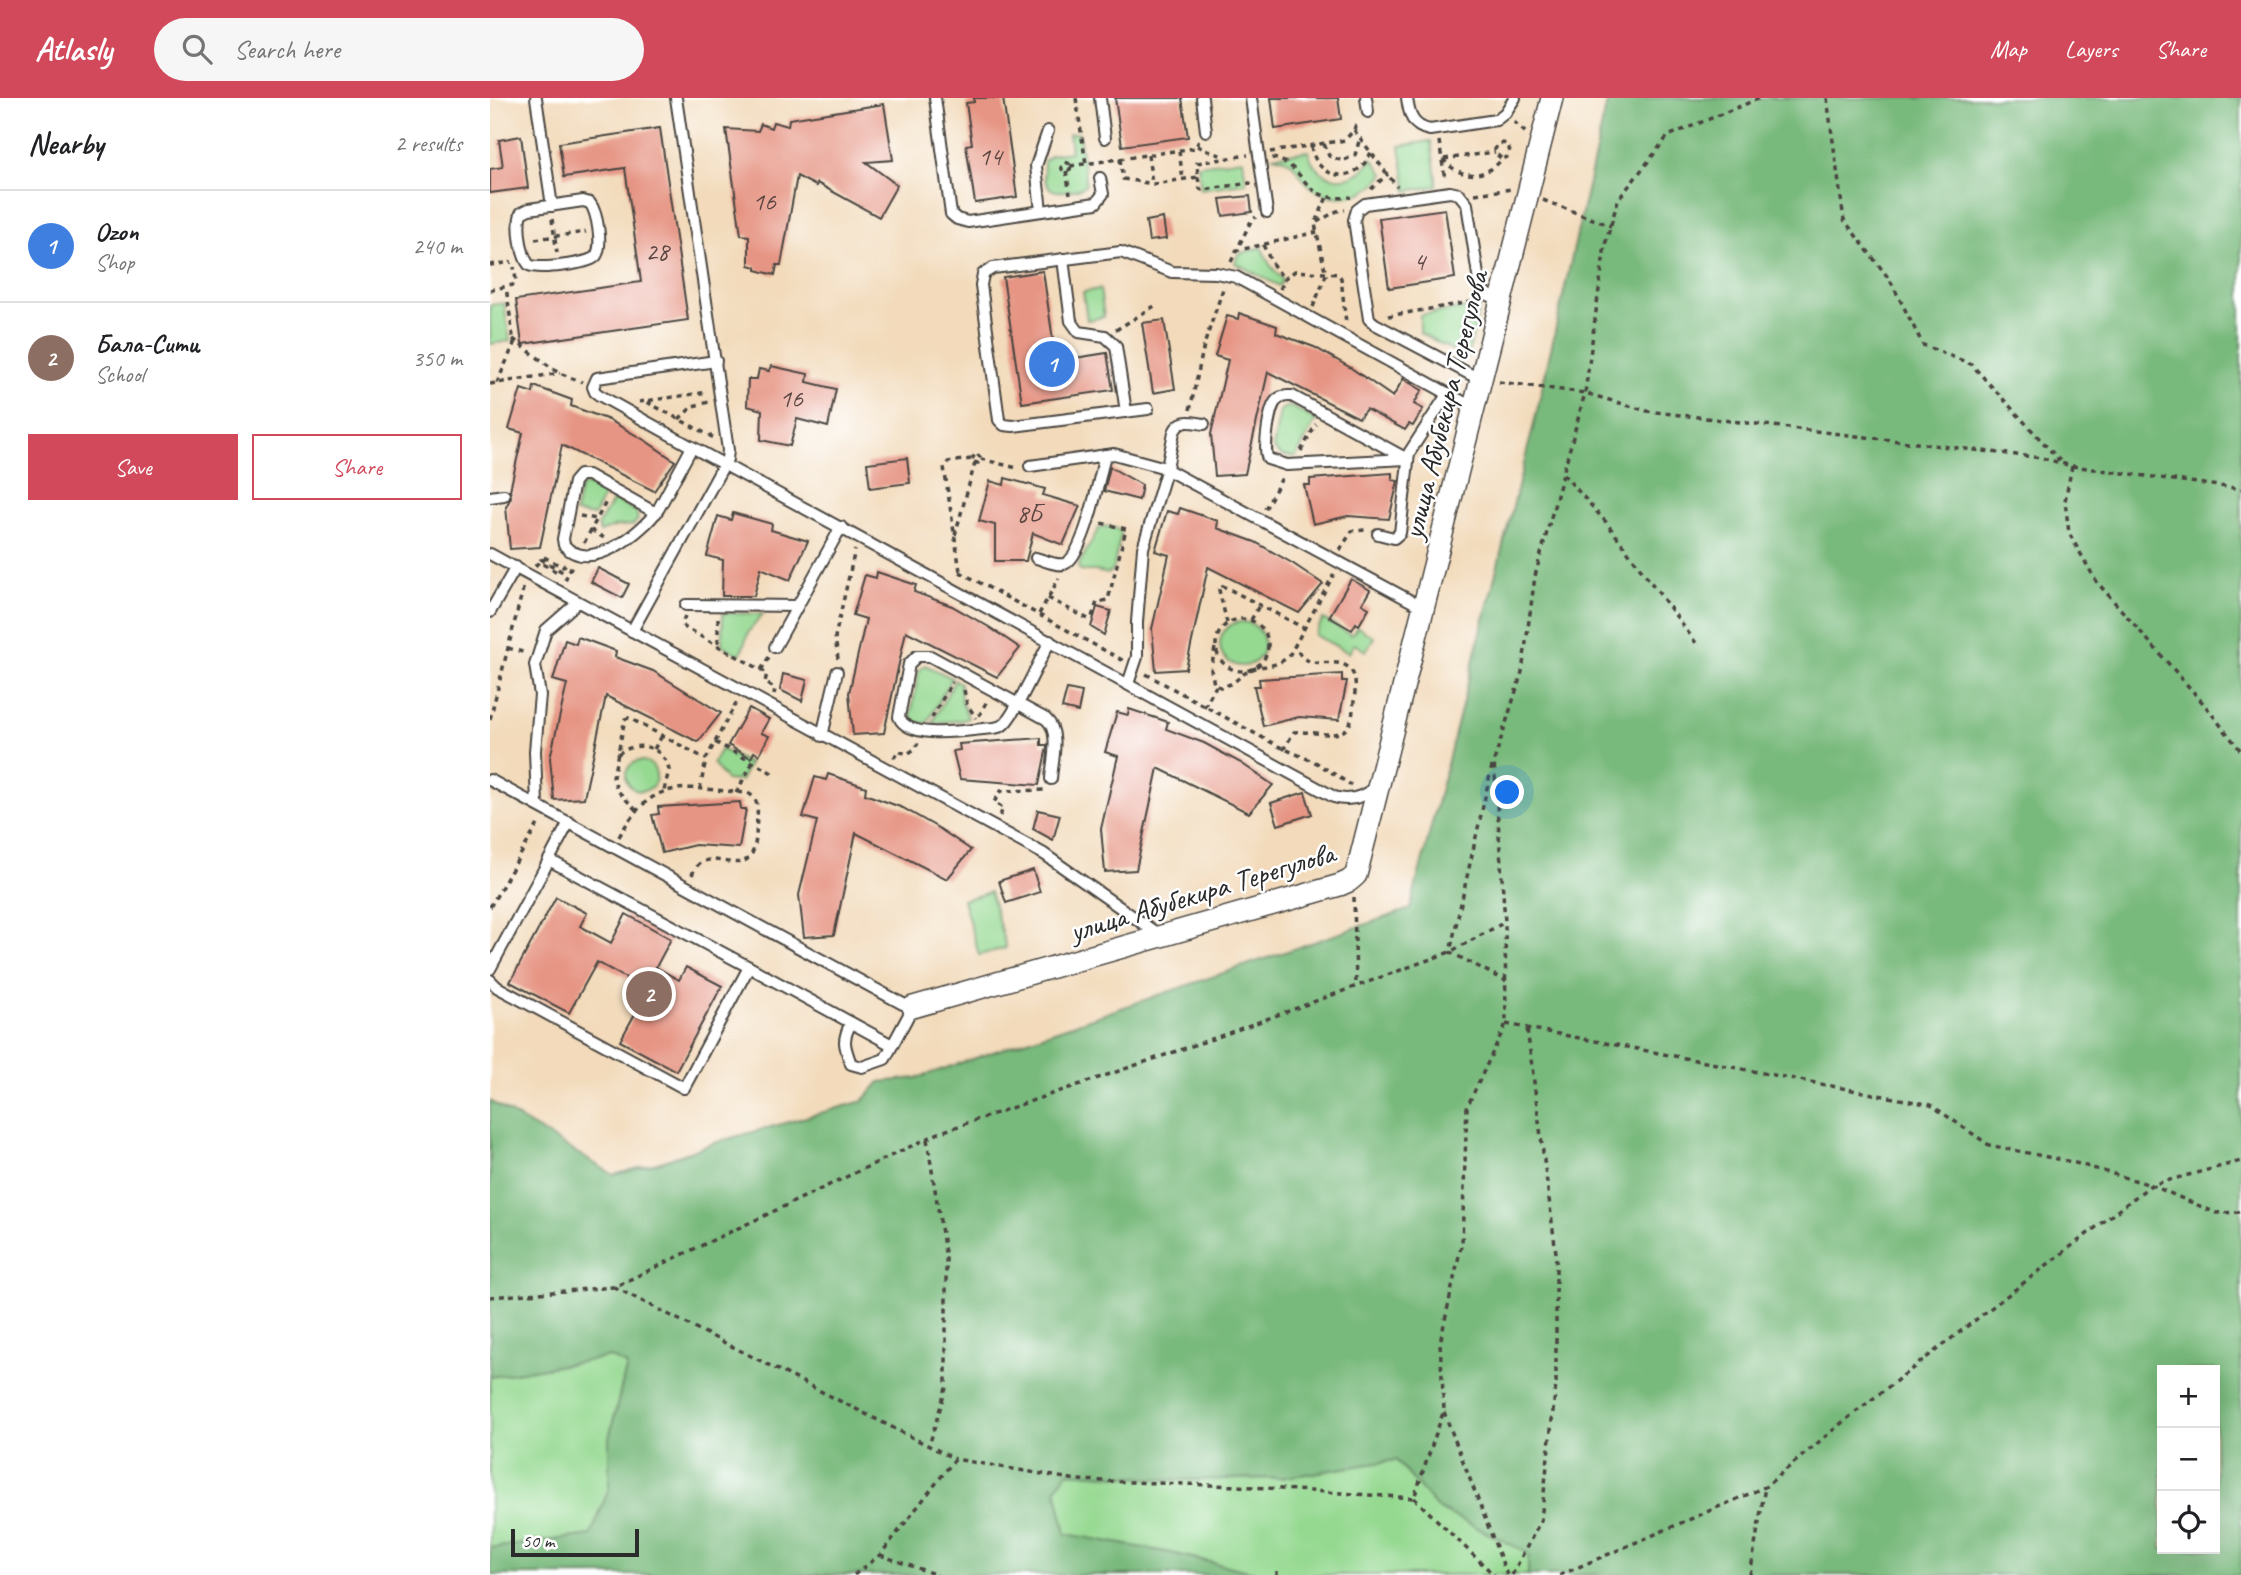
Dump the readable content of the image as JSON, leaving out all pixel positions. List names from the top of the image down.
{
  "streets": {
    "street": ["улица Абубекира Терегулова"]
  },
  "house_numbers": [
    "14",
    "16",
    "28",
    "4",
    "16",
    "8Б"
  ],
  "scale_bar": "50 m",
  "page": {
    "header": "Atlasly",
    "search": "Search here",
    "nav": ["Map", "Layers", "Share"],
    "heading": ["Nearby", "2 results"],
    "list": [
      {
        "mark": "1",
        "name": "Ozon",
        "note": "Shop",
        "value": "240 m"
      },
      {
        "mark": "2",
        "name": "Бала-Сити",
        "note": "School",
        "value": "350 m"
      }
    ],
    "pins": ["1", "2"],
    "buttons": ["Save", "Share"],
    "map_buttons": ["+", "−"],
    "scale": "50 m"
  }
}
